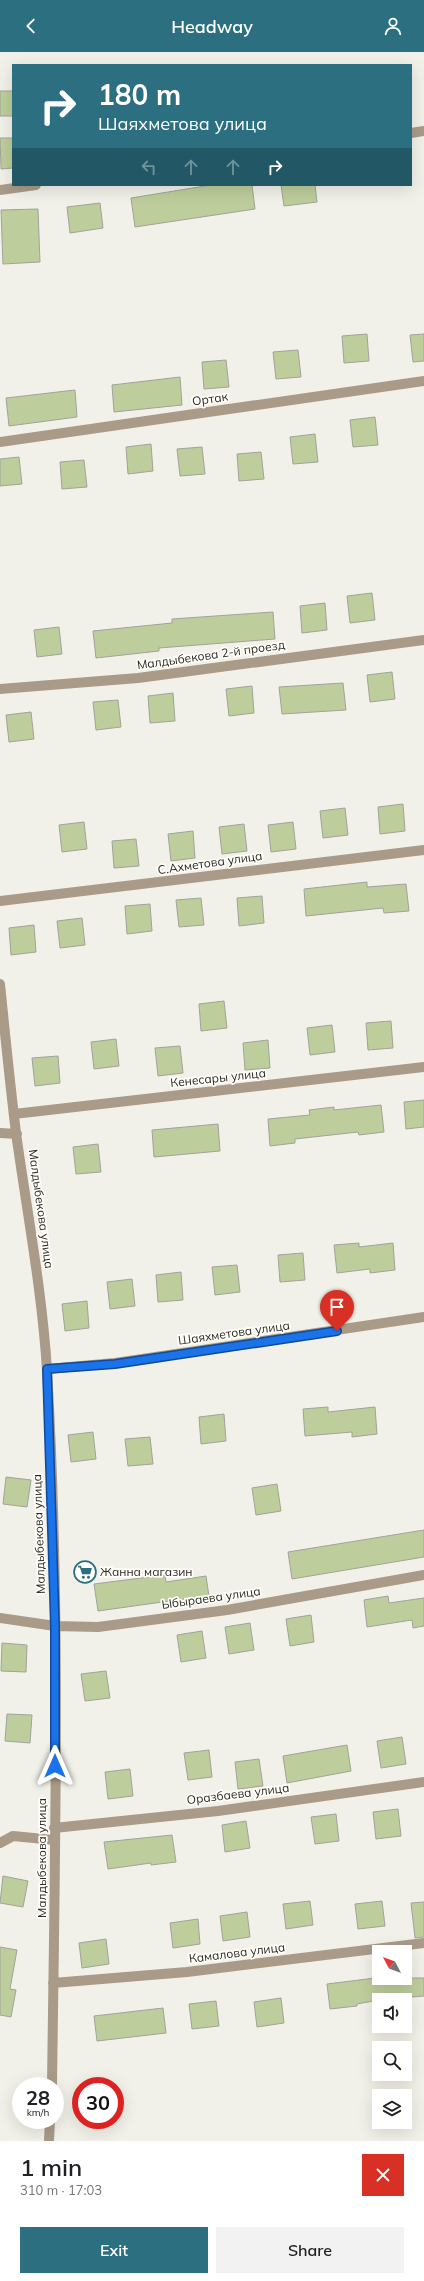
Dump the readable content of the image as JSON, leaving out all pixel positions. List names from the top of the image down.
{
  "streets": {
    "street": [
      "Ортак",
      "Малдыбекова 2-й проезд",
      "С.Ахметова улица",
      "Кенесары улица",
      "Малдыбекова улица",
      "Шаяхметова улица",
      "Ыбыраева улица",
      "Оразбаева улица",
      "Камалова улица"
    ]
  },
  "crossings": [
    ["Кенесары улица", "Малдыбекова улица"],
    ["Малдыбекова улица", "Шаяхметова улица"],
    ["Малдыбекова улица", "Ыбыраева улица"],
    ["Малдыбекова улица", "Оразбаева улица"],
    ["Малдыбекова улица", "Камалова улица"]
  ],
  "places": {
    "supermarket": ["Жанна магазин"]
  },
  "north": "top left",
  "page": {
    "header": "Headway",
    "turn": ["180 m", "Шаяхметова улица"],
    "speed": "28 km/h",
    "limit": "30",
    "heading": ["1 min", "310 m · 17:03"],
    "buttons": ["Exit", "Share"]
  }
}
